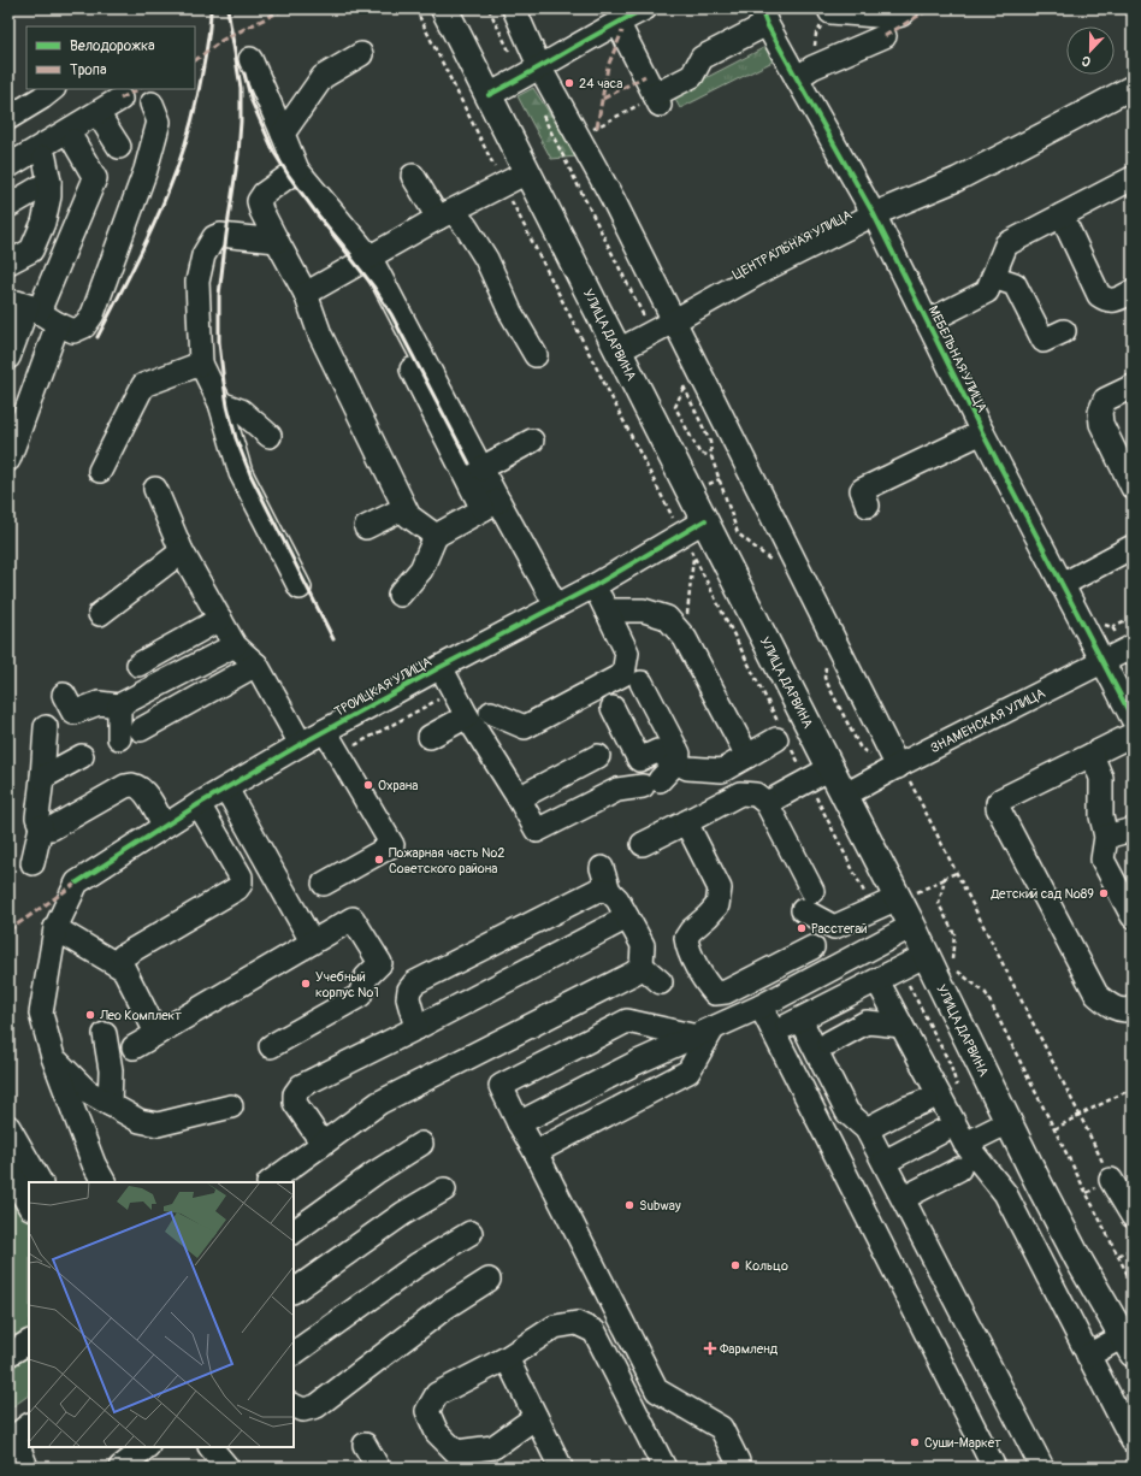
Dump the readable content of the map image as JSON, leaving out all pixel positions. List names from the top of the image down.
{
  "streets": {
    "main road": ["УЛИЦА ДАРВИНА"],
    "street": [
      "ЦЕНТРАЛЬНАЯ УЛИЦА",
      "МЕБЕЛЬНАЯ УЛИЦА",
      "ТРОИЦКАЯ УЛИЦА",
      "ЗНАМЕНСКАЯ УЛИЦА"
    ]
  },
  "crossings": [
    ["ЦЕНТРАЛЬНАЯ УЛИЦА", "УЛИЦА ДАРВИНА"],
    ["ЦЕНТРАЛЬНАЯ УЛИЦА", "МЕБЕЛЬНАЯ УЛИЦА"],
    ["УЛИЦА ДАРВИНА", "ТРОИЦКАЯ УЛИЦА"],
    ["УЛИЦА ДАРВИНА", "ЗНАМЕНСКАЯ УЛИЦА"],
    ["МЕБЕЛЬНАЯ УЛИЦА", "ЗНАМЕНСКАЯ УЛИЦА"]
  ],
  "places": {
    "other": [
      "24 часа",
      "Охрана",
      "Пожарная часть №2 Советского района",
      "Детский сад №89",
      "Расстегай",
      "Учебный корпус №1",
      "Лео Комплект",
      "Subway",
      "Кольцо",
      "Суши-Маркет"
    ],
    "health": ["Фармленд"]
  },
  "legend": ["Велодорожка", "Тропа"],
  "north": "bottom"
}
